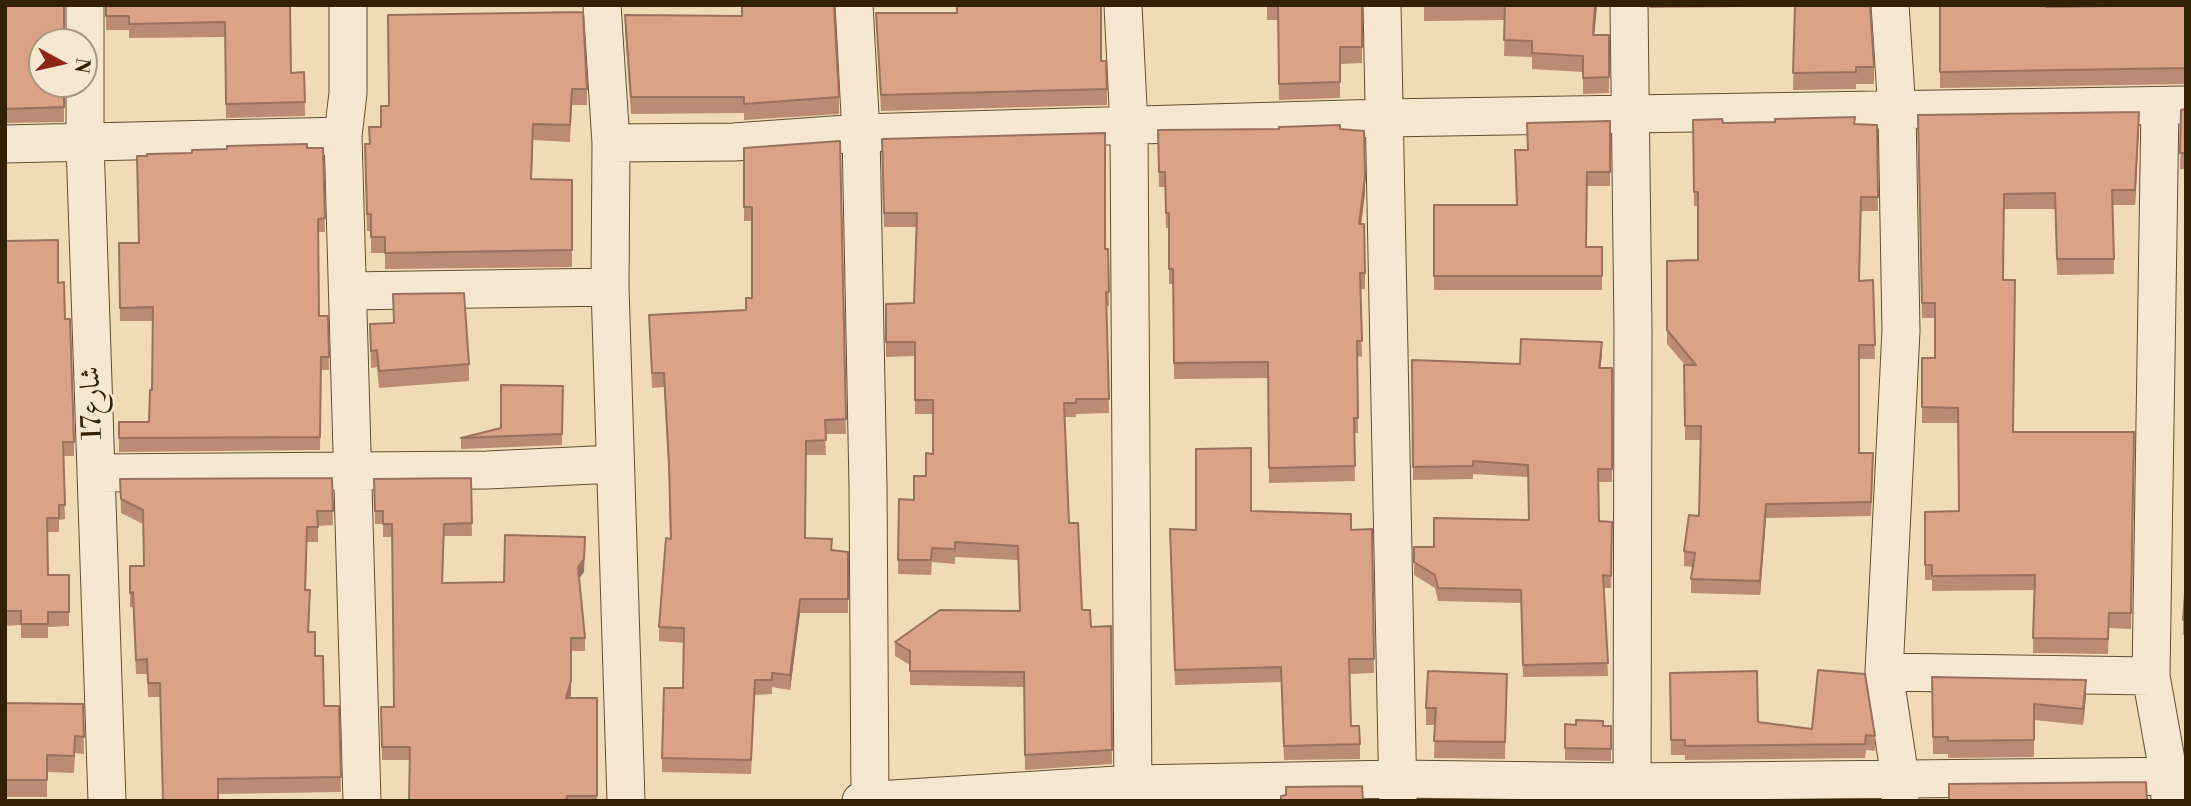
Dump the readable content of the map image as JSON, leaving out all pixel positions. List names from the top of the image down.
{
  "streets": {
    "street": ["شارع17"]
  },
  "north": "right"
}
